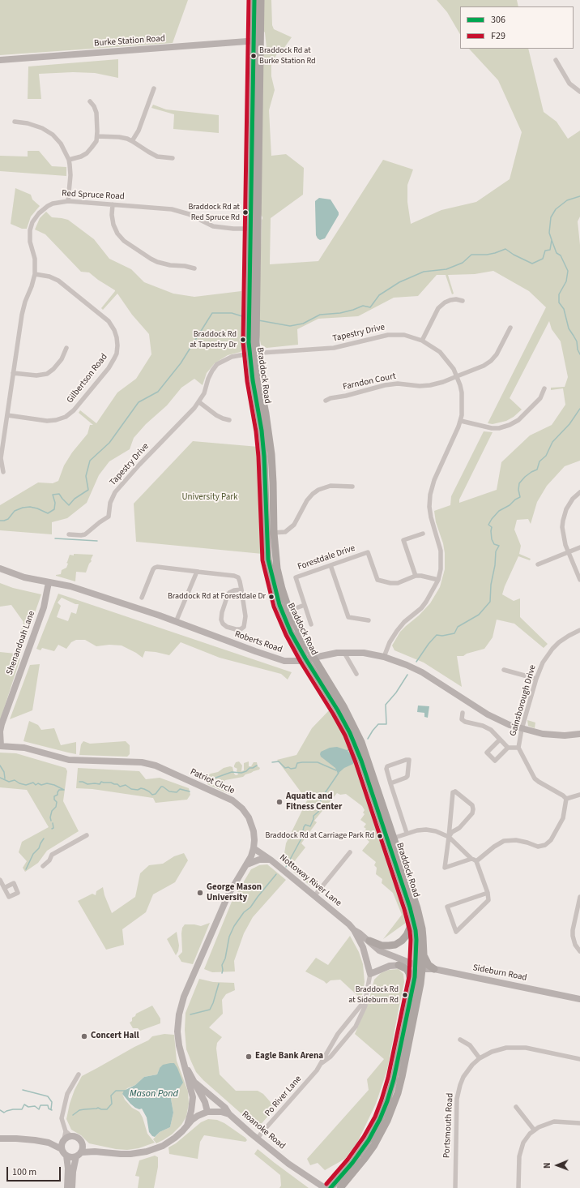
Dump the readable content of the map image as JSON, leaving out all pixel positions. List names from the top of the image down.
{
  "streets": {
    "main road": ["Braddock Road"],
    "street": [
      "Burke Station Road",
      "Red Spruce Road",
      "Tapestry Drive",
      "Gilbertson Road",
      "Farndon Court",
      "Forestdale Drive",
      "Roberts Road",
      "Shenandoah Lane",
      "Gainsborough Drive",
      "Patriot Circle",
      "Nottoway River Lane",
      "Sideburn Road",
      "Po River Lane",
      "Portsmouth Road",
      "Roanoke Road"
    ]
  },
  "crossings": [
    ["Burke Station Road", "Braddock Road"],
    ["Red Spruce Road", "Braddock Road"],
    ["Red Spruce Road", "Gilbertson Road"],
    ["Tapestry Drive", "Braddock Road"],
    ["Tapestry Drive", "Farndon Court"],
    ["Tapestry Drive", "Roberts Road"],
    ["Braddock Road", "Roberts Road"],
    ["Braddock Road", "Nottoway River Lane"],
    ["Braddock Road", "Sideburn Road"],
    ["Roberts Road", "Shenandoah Lane"],
    ["Roberts Road", "Gainsborough Drive"],
    ["Shenandoah Lane", "Patriot Circle"],
    ["Patriot Circle", "Nottoway River Lane"],
    ["Nottoway River Lane", "Sideburn Road"],
    ["Nottoway River Lane", "Po River Lane"],
    ["Sideburn Road", "Po River Lane"],
    ["Po River Lane", "Roanoke Road"]
  ],
  "water": ["Mason Pond"],
  "parks": ["University Park"],
  "places": [
    "Braddock Rd at Burke Station Rd",
    "Braddock Rd at Red Spruce Rd",
    "Braddock Rd at Tapestry Dr",
    "Braddock Rd at Forestdale Dr",
    "Aquatic and Fitness Center",
    "Braddock Rd at Carriage Park Rd",
    "George Mason University",
    "Braddock Rd at Sideburn Rd",
    "Concert Hall",
    "Eagle Bank Arena"
  ],
  "lines": ["transit line 306", "transit line F29"],
  "legend": ["306", "F29"],
  "scale_bar": "100 m",
  "north": "left"
}
